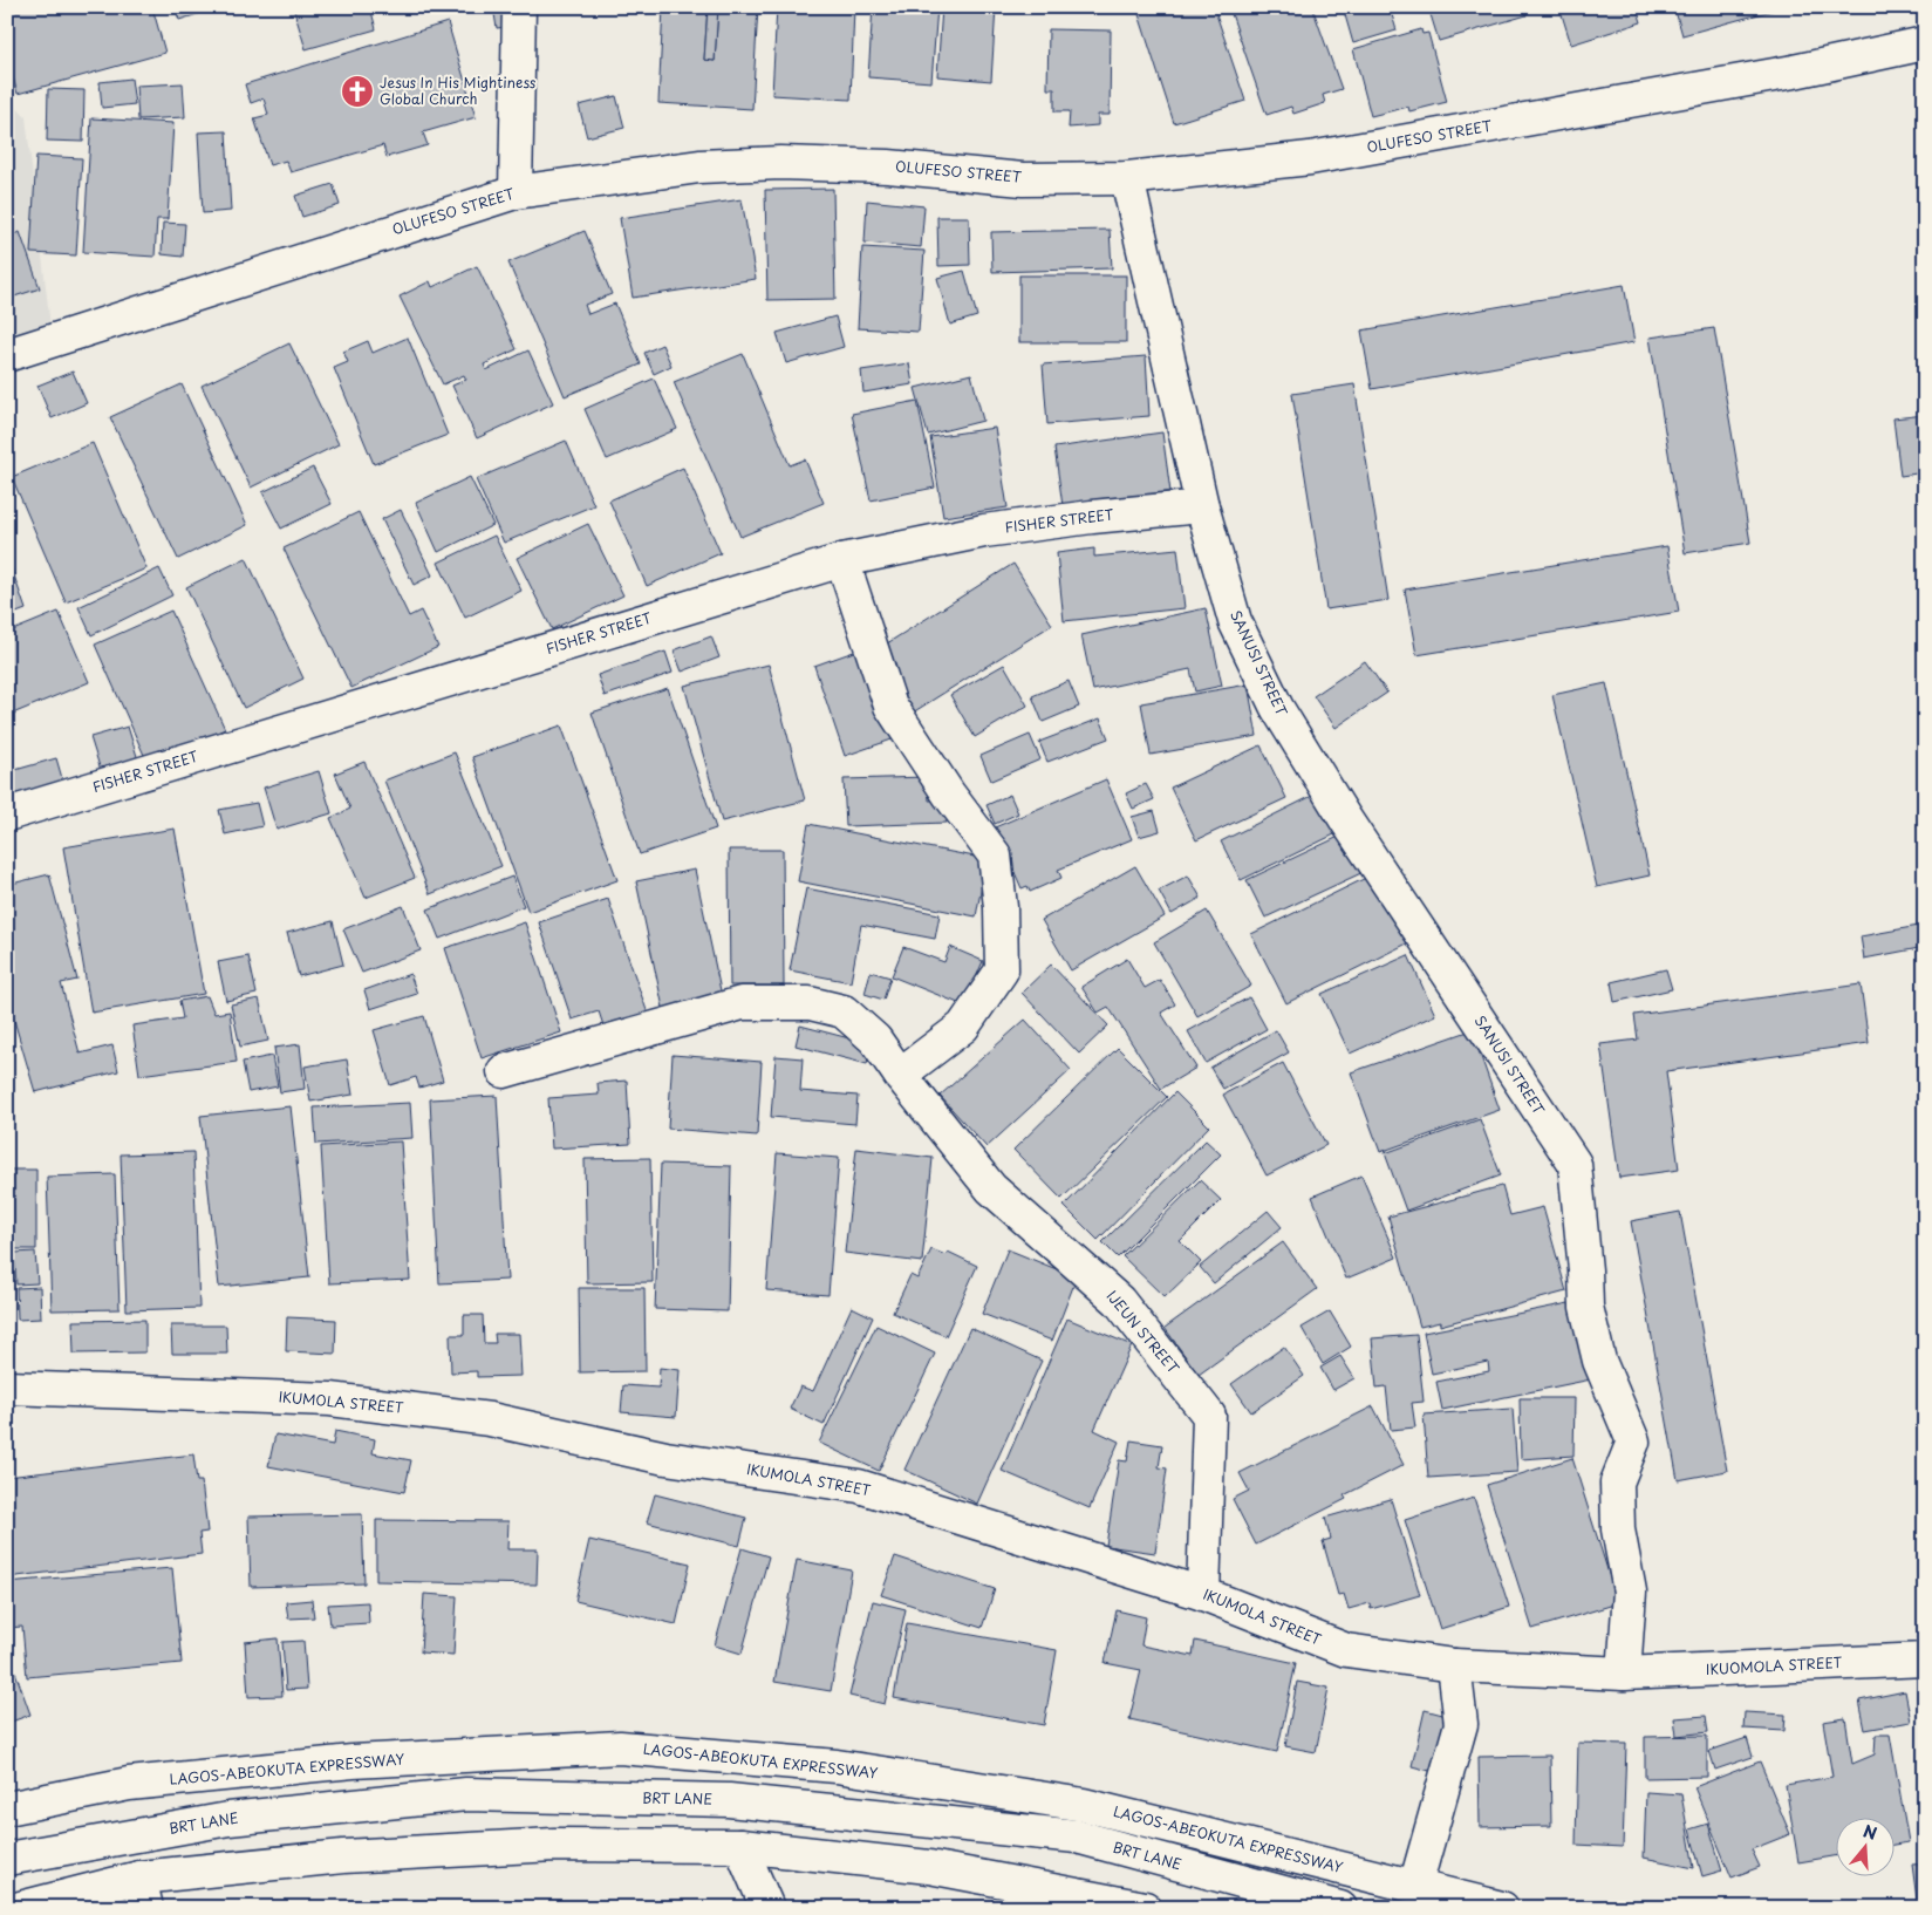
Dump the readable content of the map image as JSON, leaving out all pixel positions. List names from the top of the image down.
{
  "streets": {
    "main road": [
      "OLUFESO STREET",
      "FISHER STREET",
      "SANUSI STREET",
      "IJEUN STREET",
      "IKUMOLA STREET",
      "IKUOMOLA STREET",
      "LAGOS-ABEOKUTA EXPRESSWAY",
      "BRT LANE"
    ]
  },
  "crossings": [
    ["OLUFESO STREET", "SANUSI STREET"],
    ["FISHER STREET", "SANUSI STREET"],
    ["SANUSI STREET", "IKUMOLA STREET"],
    ["SANUSI STREET", "IKUOMOLA STREET"],
    ["IJEUN STREET", "IKUMOLA STREET"],
    ["IKUMOLA STREET", "IKUOMOLA STREET"]
  ],
  "places": {
    "church": ["Jesus In His Mightiness Global Church"]
  },
  "north": "top"
}
